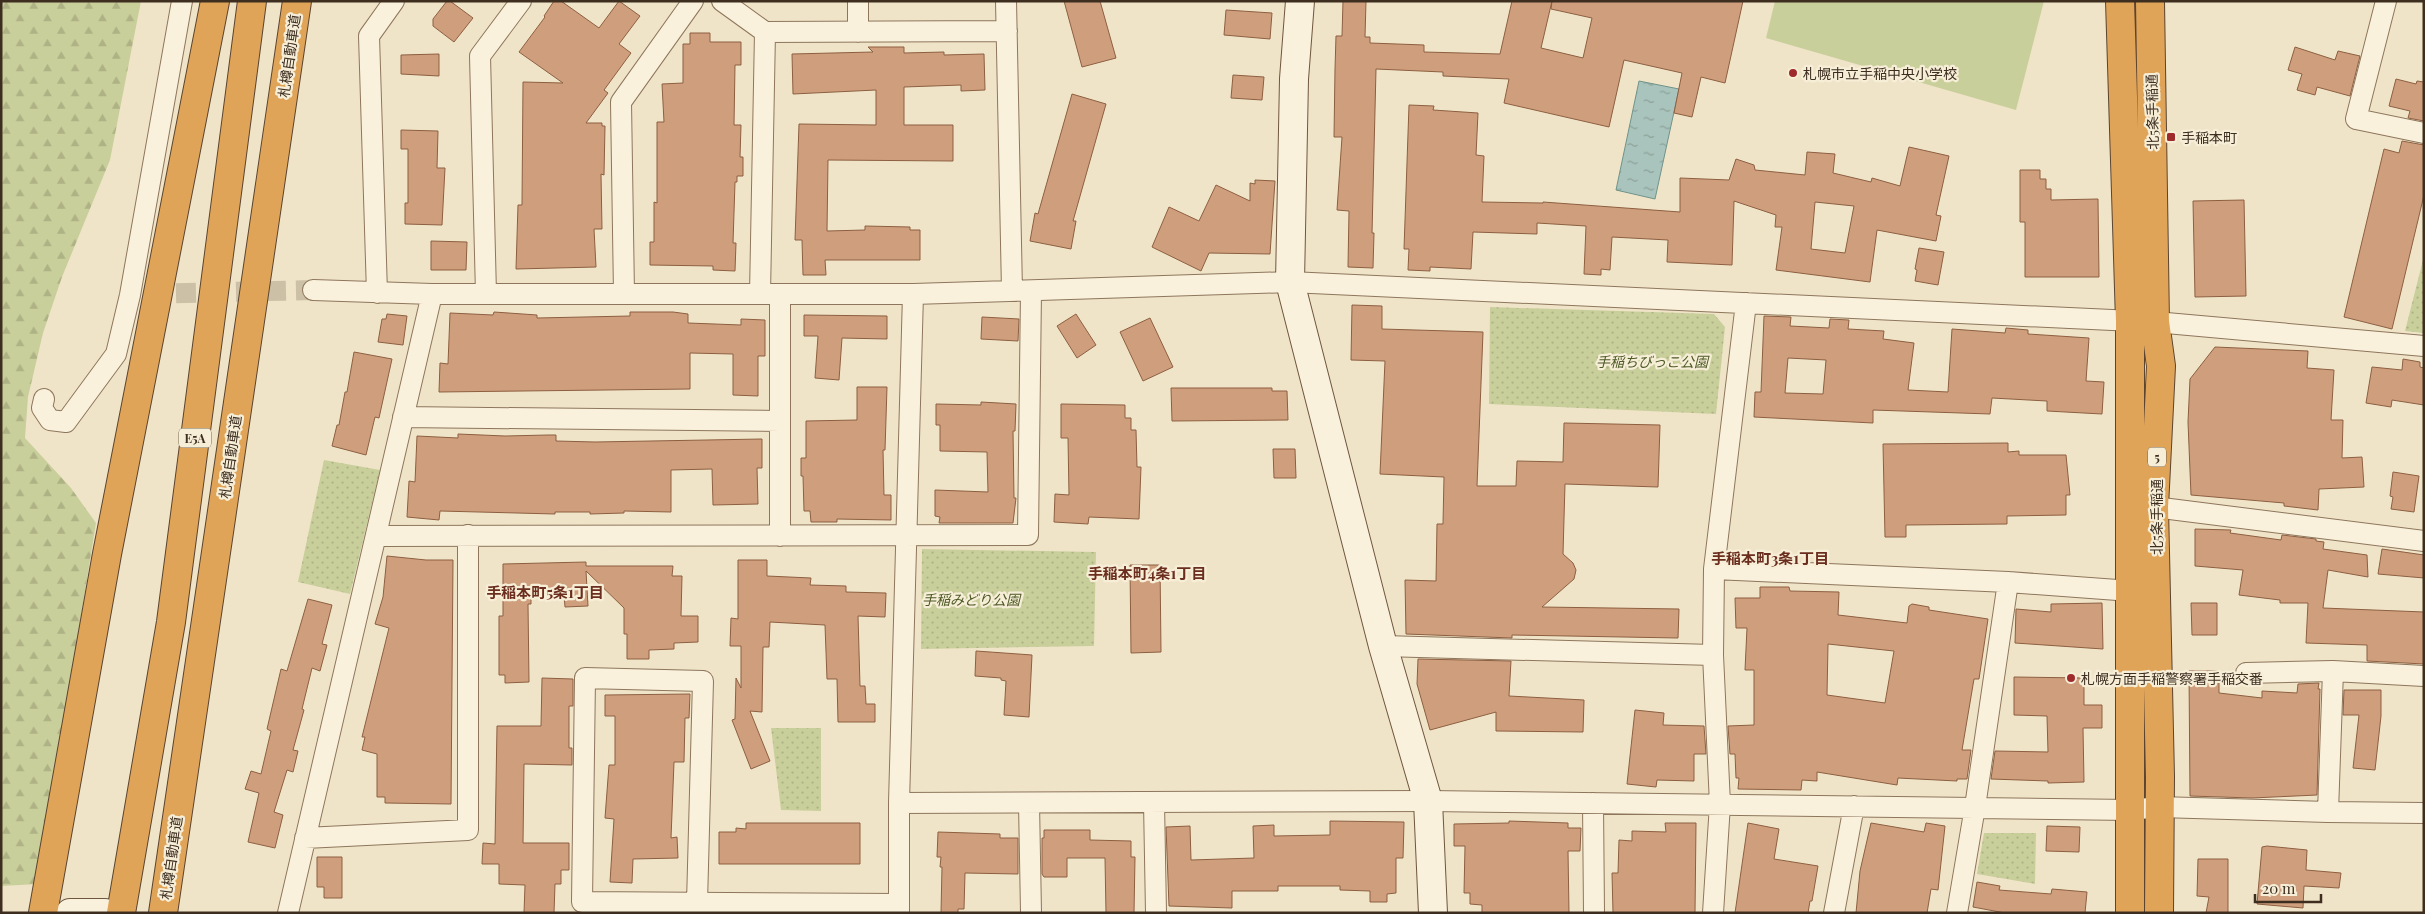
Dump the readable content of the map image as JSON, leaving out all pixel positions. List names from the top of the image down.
{
  "streets": {
    "highway": [
      "札樽自動車道",
      "北5条手稲通",
      "E5A",
      "5"
    ]
  },
  "districts": ["手稲本町3条1丁目", "手稲本町4条1丁目", "手稲本町5条1丁目"],
  "parks": ["手稲ちびっこ公園", "手稲みどり公園"],
  "places": {
    "other": ["札幌市立手稲中央小学校", "札幌方面手稲警察署手稲交番"],
    "transit": ["手稲本町"]
  },
  "scale_bar": "20 m"
}
